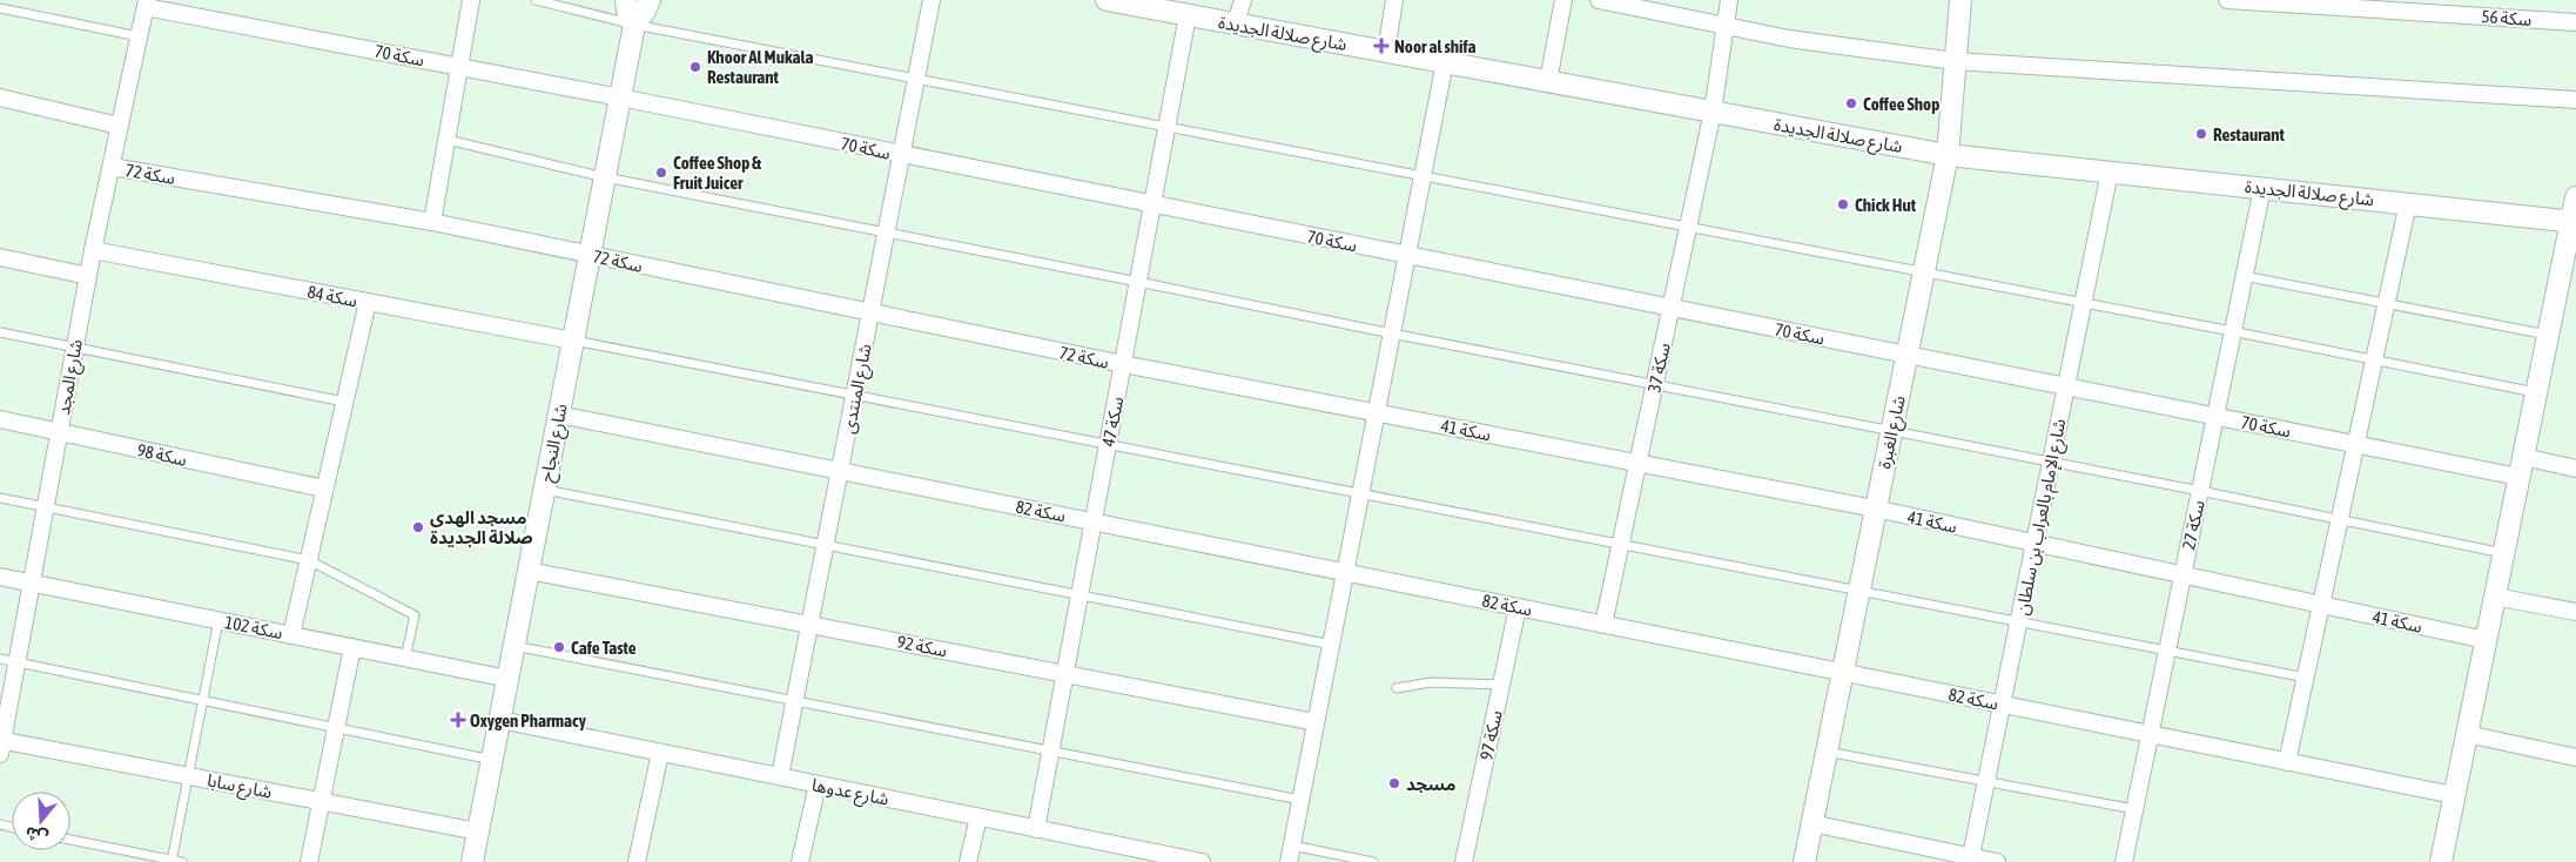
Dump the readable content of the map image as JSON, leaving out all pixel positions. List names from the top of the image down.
{
  "streets": {
    "street": [
      "سكة 56",
      "شارع صلالة الجديدة",
      "سكة 70",
      "سكة 72",
      "سكة 84",
      "سكة 37",
      "شارع المجد",
      "شارع المنتدى",
      "سكة 47",
      "سكة 41",
      "شارع الغبرة",
      "شارع النجاح",
      "سكة 98",
      "سكة 82",
      "شارع الإمام بالعراب بن سلطان",
      "سكة 27",
      "سكة 102",
      "سكة 92",
      "سكة 97",
      "شارع سابا",
      "شارع عدوها"
    ]
  },
  "crossings": [
    ["شارع صلالة الجديدة", "سكة 37"],
    ["شارع صلالة الجديدة", "سكة 47"],
    ["شارع صلالة الجديدة", "شارع الغبرة"],
    ["شارع صلالة الجديدة", "شارع الإمام بالعراب بن سلطان"],
    ["شارع صلالة الجديدة", "سكة 27"],
    ["سكة 70", "سكة 37"],
    ["سكة 70", "شارع المجد"],
    ["سكة 70", "شارع المنتدى"],
    ["سكة 70", "سكة 47"],
    ["سكة 70", "شارع الغبرة"],
    ["سكة 70", "شارع النجاح"],
    ["سكة 70", "شارع الإمام بالعراب بن سلطان"],
    ["سكة 70", "سكة 27"],
    ["سكة 72", "شارع المجد"],
    ["سكة 72", "شارع المنتدى"],
    ["سكة 72", "سكة 47"],
    ["سكة 72", "سكة 41"],
    ["سكة 72", "شارع النجاح"],
    ["سكة 84", "شارع المجد"],
    ["سكة 84", "شارع النجاح"],
    ["سكة 37", "سكة 41"],
    ["سكة 37", "سكة 82"],
    ["شارع المجد", "سكة 98"],
    ["شارع المجد", "سكة 102"],
    ["شارع المجد", "شارع سابا"],
    ["شارع المنتدى", "سكة 82"],
    ["شارع المنتدى", "سكة 92"],
    ["شارع المنتدى", "شارع عدوها"],
    ["سكة 47", "سكة 41"],
    ["سكة 47", "سكة 82"],
    ["سكة 47", "سكة 92"],
    ["سكة 47", "شارع عدوها"],
    ["سكة 41", "شارع الغبرة"],
    ["سكة 41", "شارع الإمام بالعراب بن سلطان"],
    ["سكة 41", "سكة 27"],
    ["شارع الغبرة", "سكة 82"],
    ["شارع النجاح", "سكة 82"],
    ["شارع النجاح", "سكة 102"],
    ["شارع النجاح", "سكة 92"],
    ["شارع النجاح", "شارع سابا"],
    ["شارع النجاح", "شارع عدوها"],
    ["سكة 82", "شارع الإمام بالعراب بن سلطان"],
    ["سكة 82", "سكة 27"],
    ["سكة 82", "سكة 97"]
  ],
  "places": {
    "health": ["Noor al shifa", "Oxygen Pharmacy"],
    "other": [
      "Khoor Al Mukala Restaurant",
      "Coffee Shop",
      "Restaurant",
      "Coffee Shop & Fruit Juicer",
      "Chick Hut",
      "مسجد الهدى صلالة الجديدة",
      "Cafe Taste",
      "مسجد"
    ]
  },
  "north": "bottom"
}
